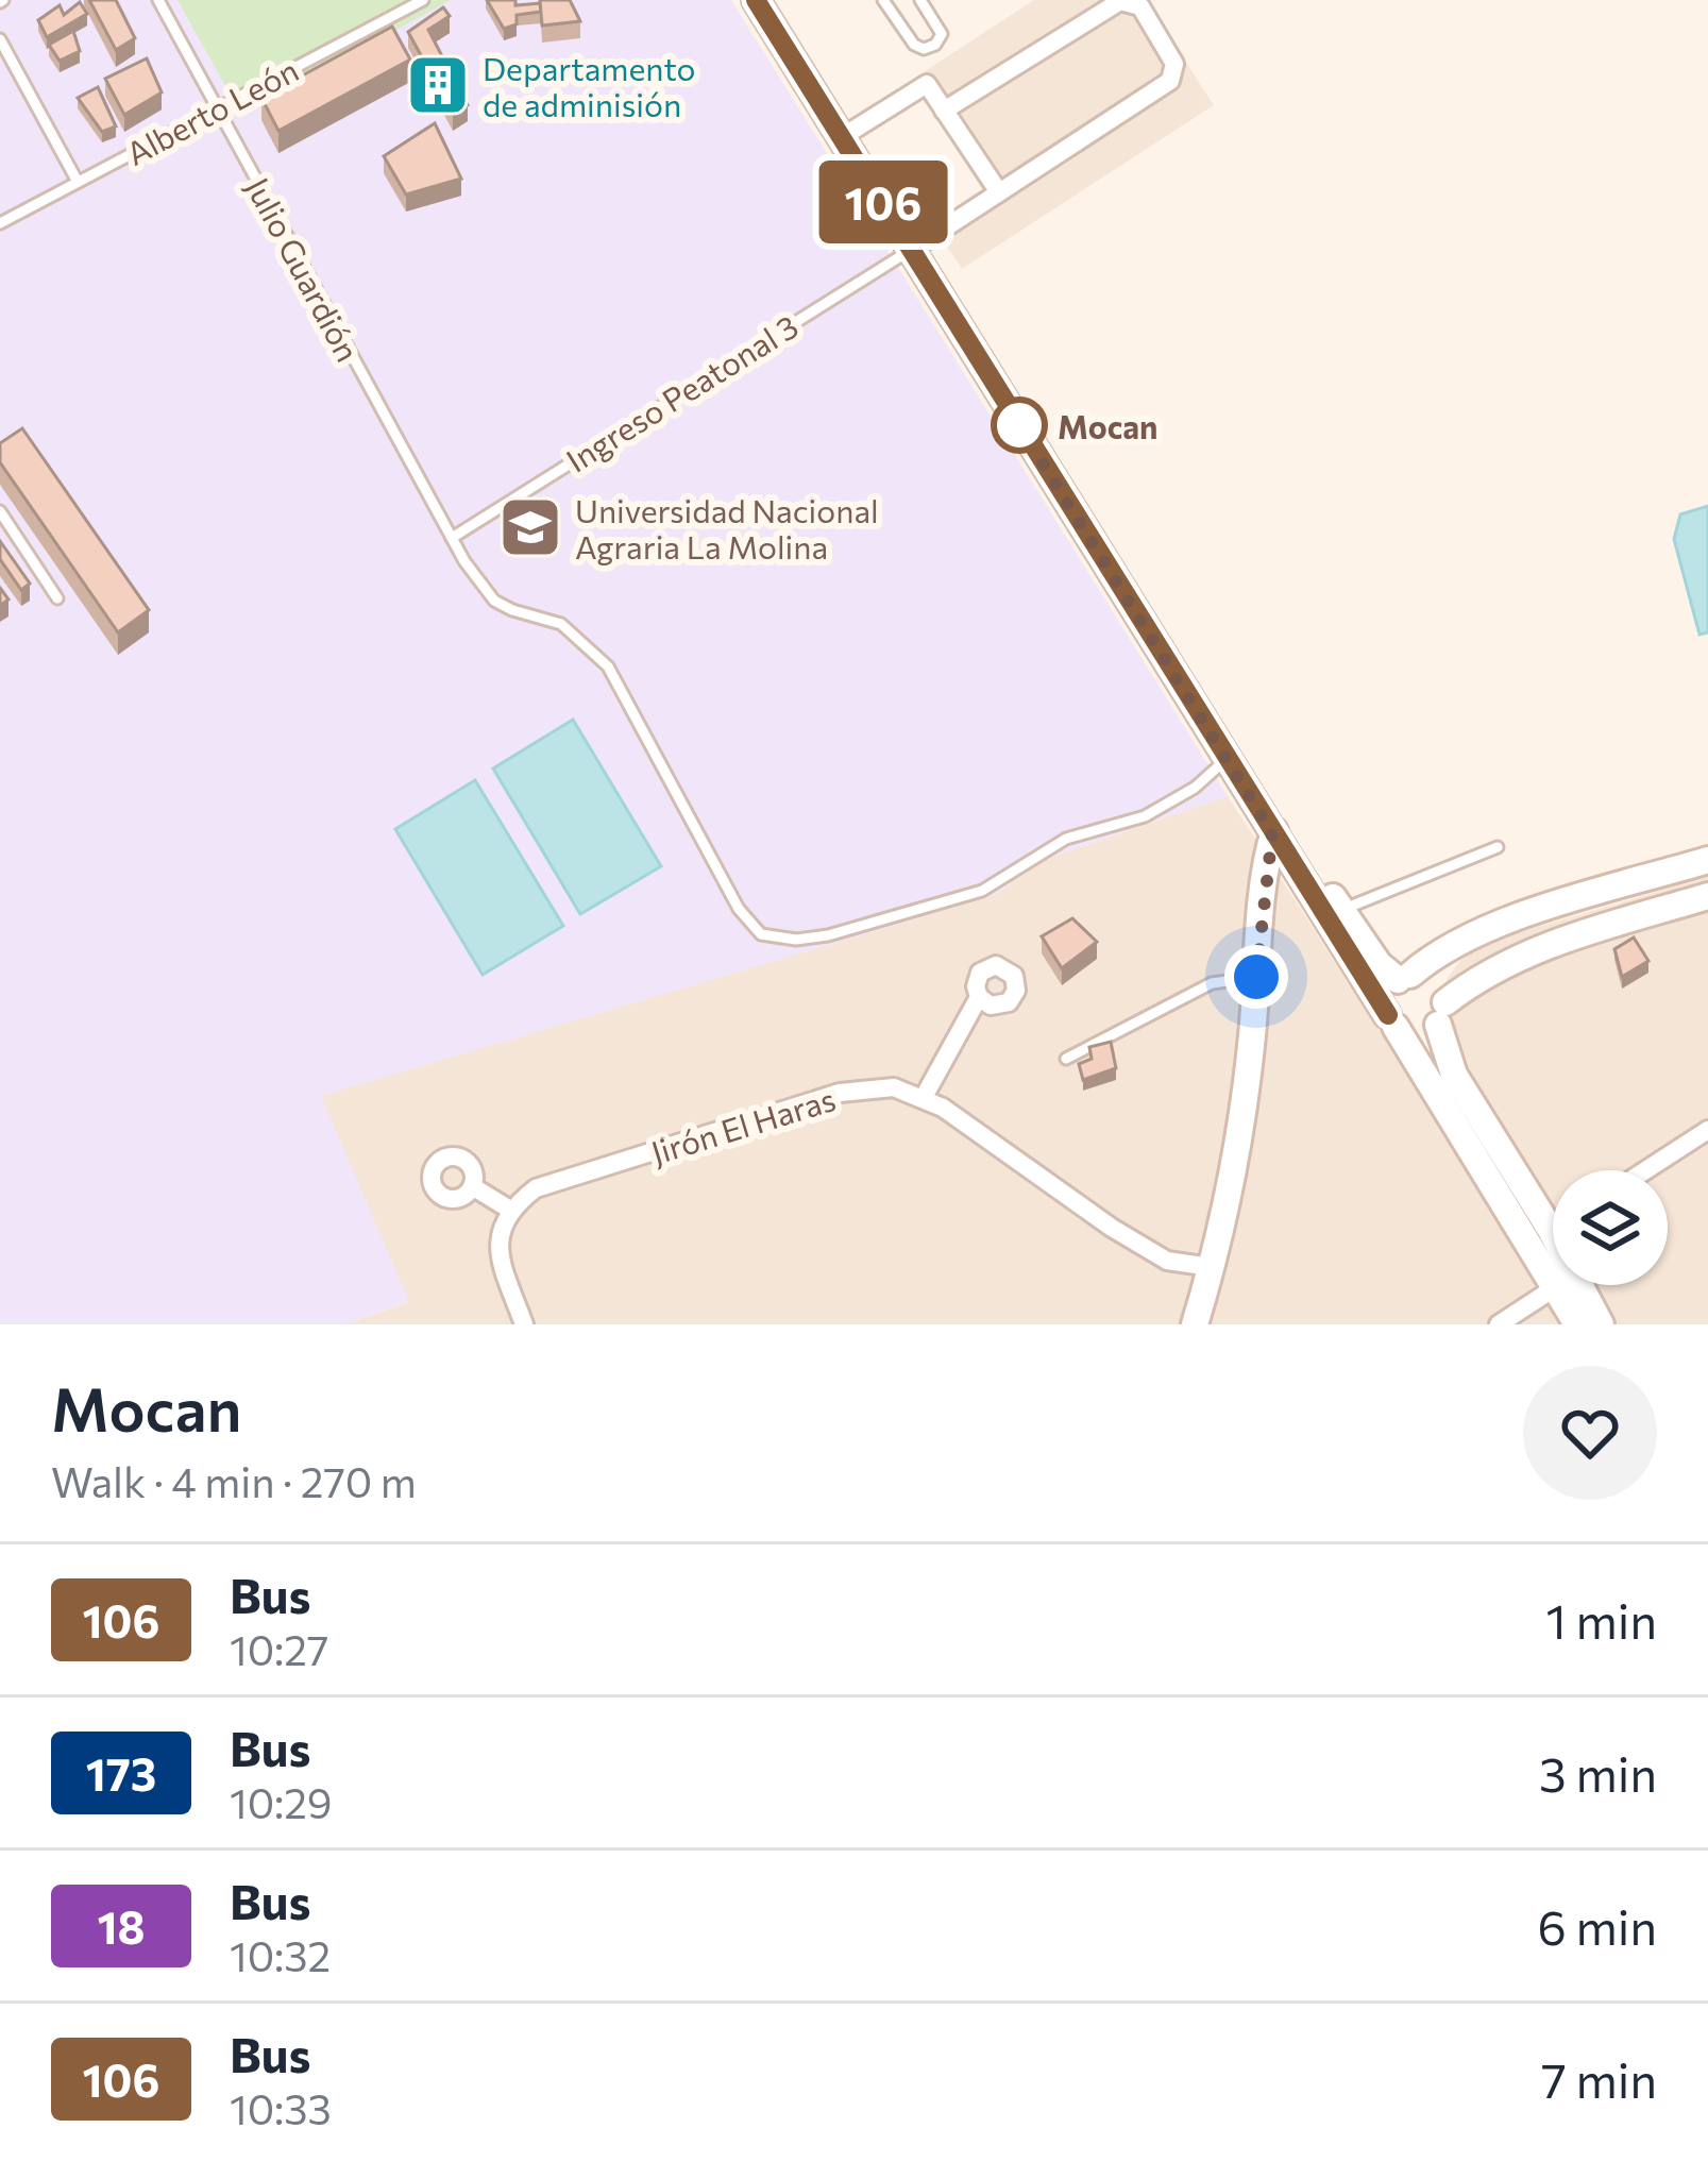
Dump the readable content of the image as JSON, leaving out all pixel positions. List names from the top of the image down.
{
  "streets": {
    "street": ["Jirón El Haras"],
    "lane": ["Alberto León", "Julio Guardión", "Ingreso Peatonal 3"]
  },
  "crossings": [
    ["Alberto León", "Julio Guardión"],
    ["Julio Guardión", "Ingreso Peatonal 3"]
  ],
  "places": {
    "building": ["Departamento de adminisión"],
    "other": ["Mocan"],
    "school or university": ["Universidad Nacional Agraria La Molina"]
  },
  "lines": ["bus line 106"],
  "page": {
    "on_map": "106",
    "heading": ["Mocan", "Walk · 4 min · 270 m"],
    "list": [
      {
        "mark": "106",
        "name": "Bus",
        "note": "10:27",
        "value": "1 min"
      },
      {
        "mark": "173",
        "name": "Bus",
        "note": "10:29",
        "value": "3 min"
      },
      {
        "mark": "18",
        "name": "Bus",
        "note": "10:32",
        "value": "6 min"
      },
      {
        "mark": "106",
        "name": "Bus",
        "note": "10:33",
        "value": "7 min"
      }
    ]
  }
}
